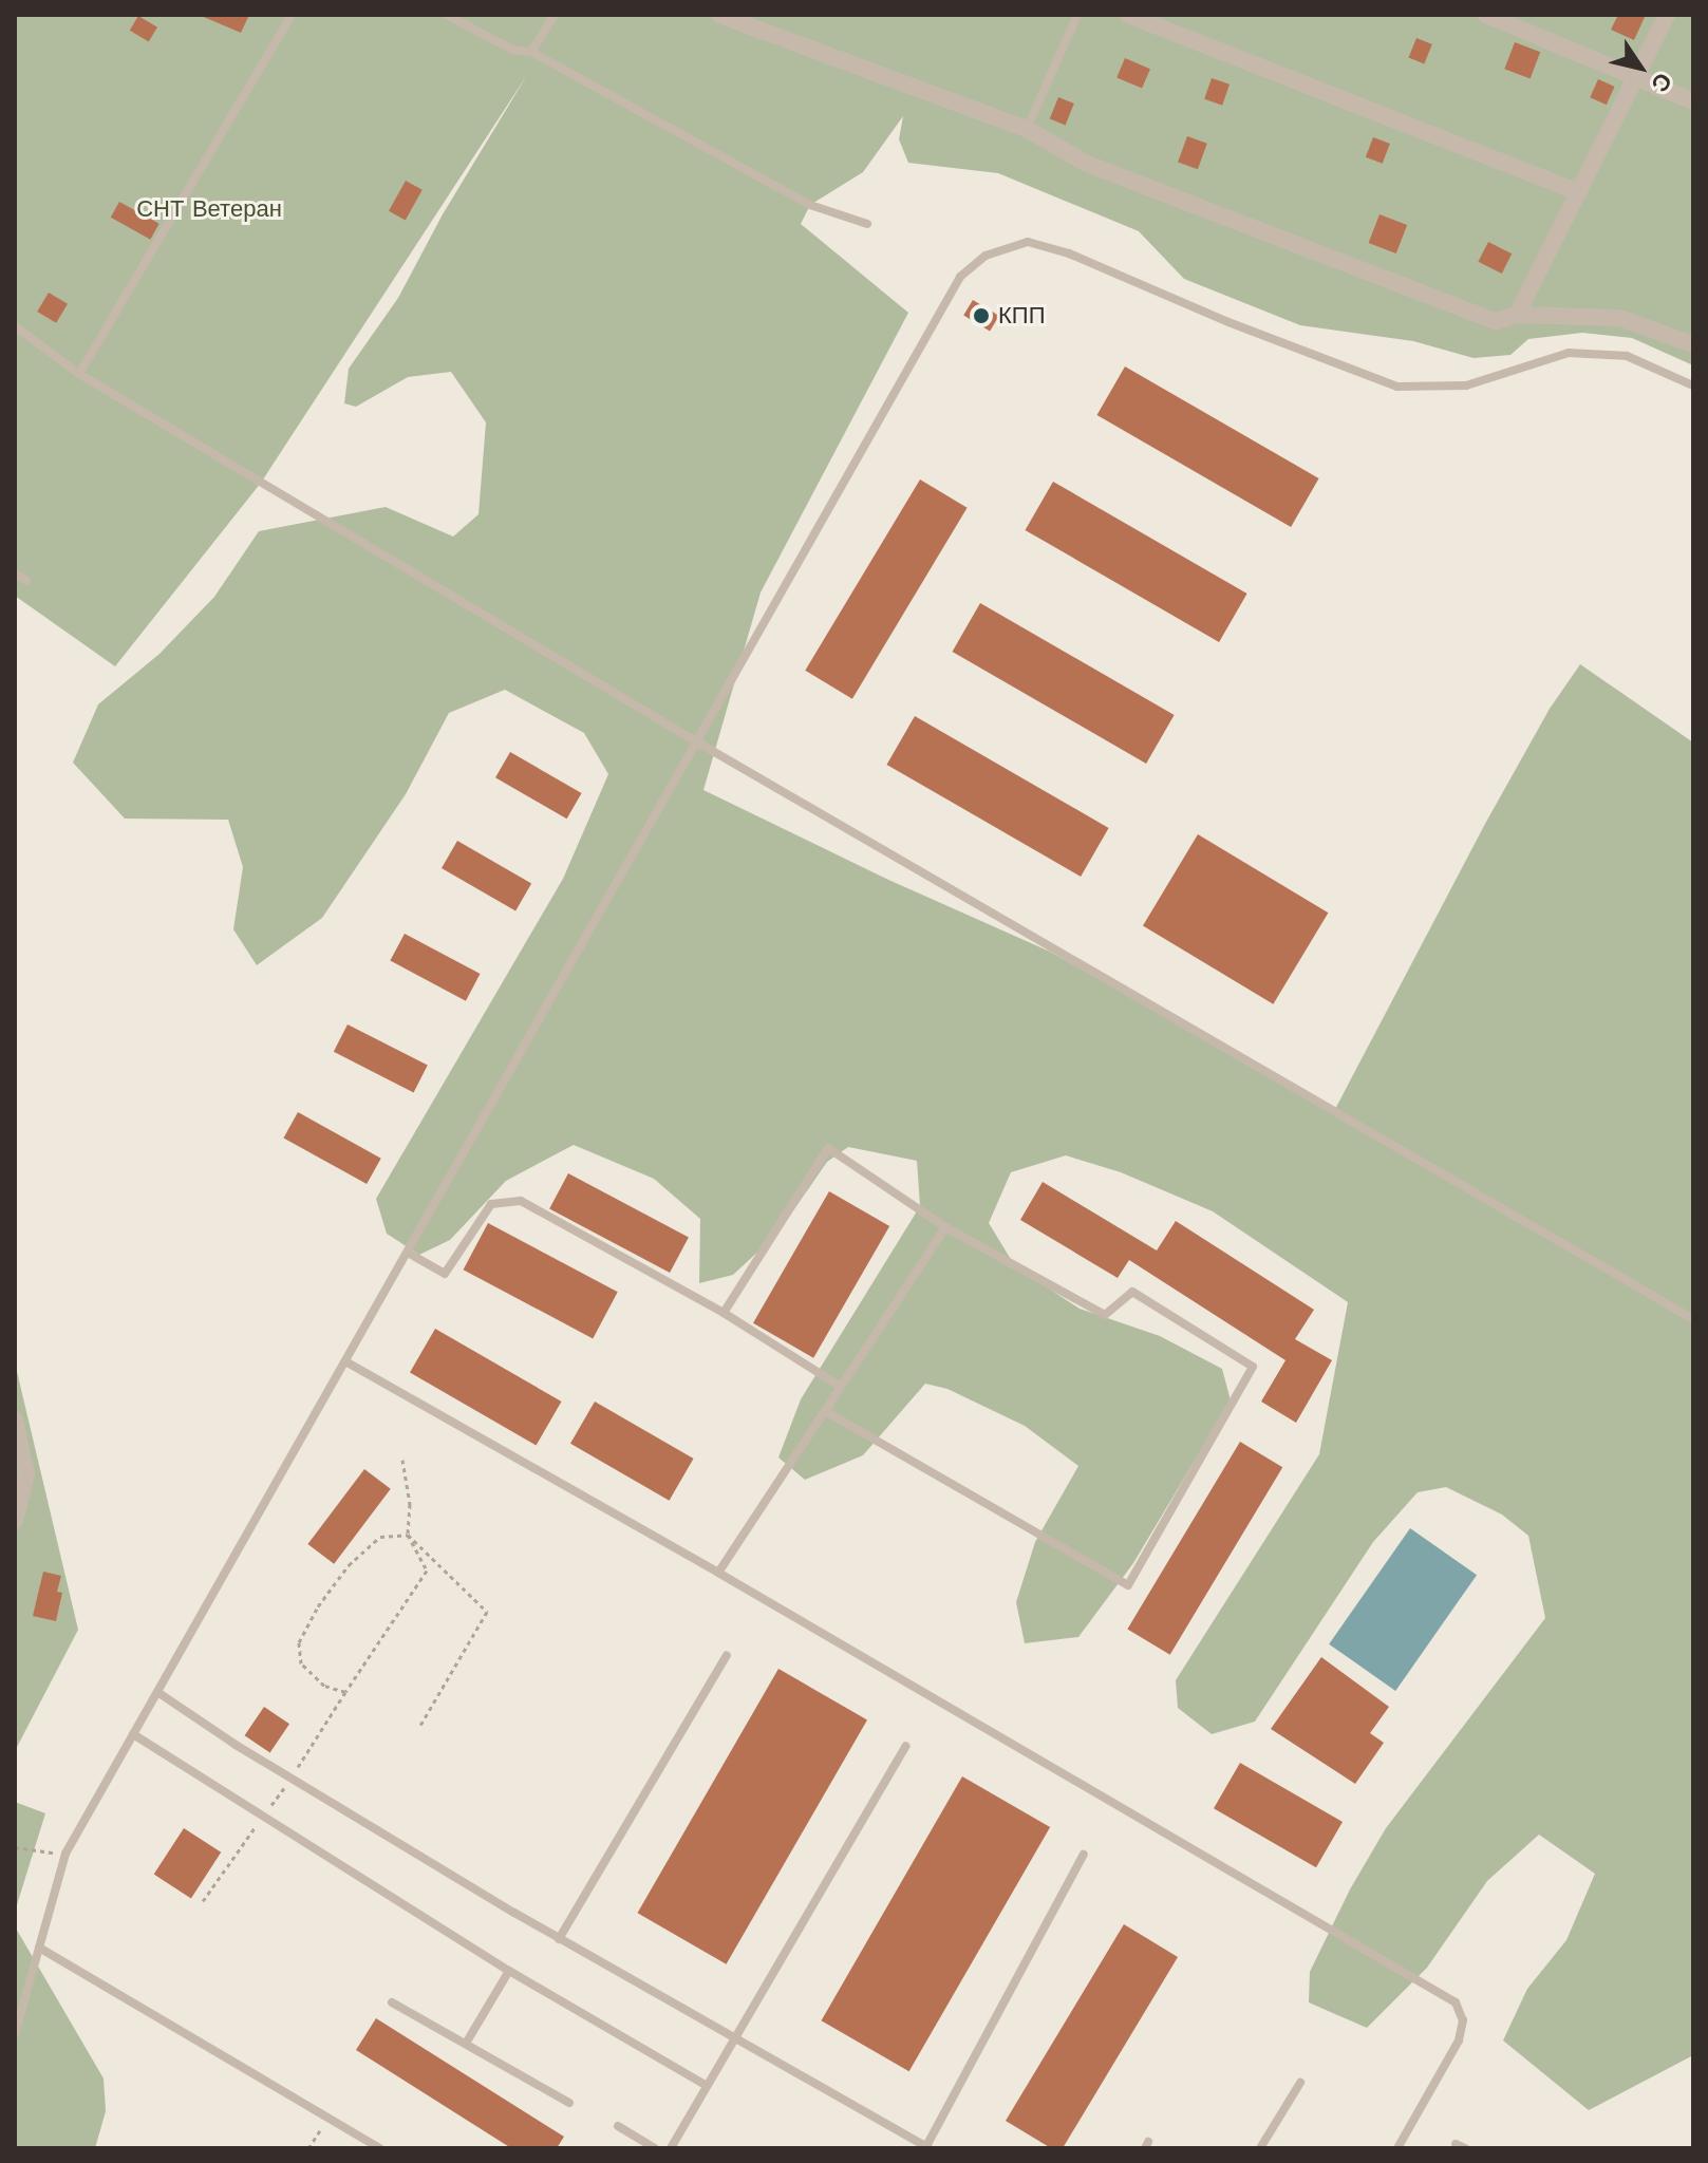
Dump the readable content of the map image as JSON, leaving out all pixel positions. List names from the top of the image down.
{
  "parks": ["СНТ Ветеран"],
  "places": ["КПП"],
  "north": "bottom right"
}
